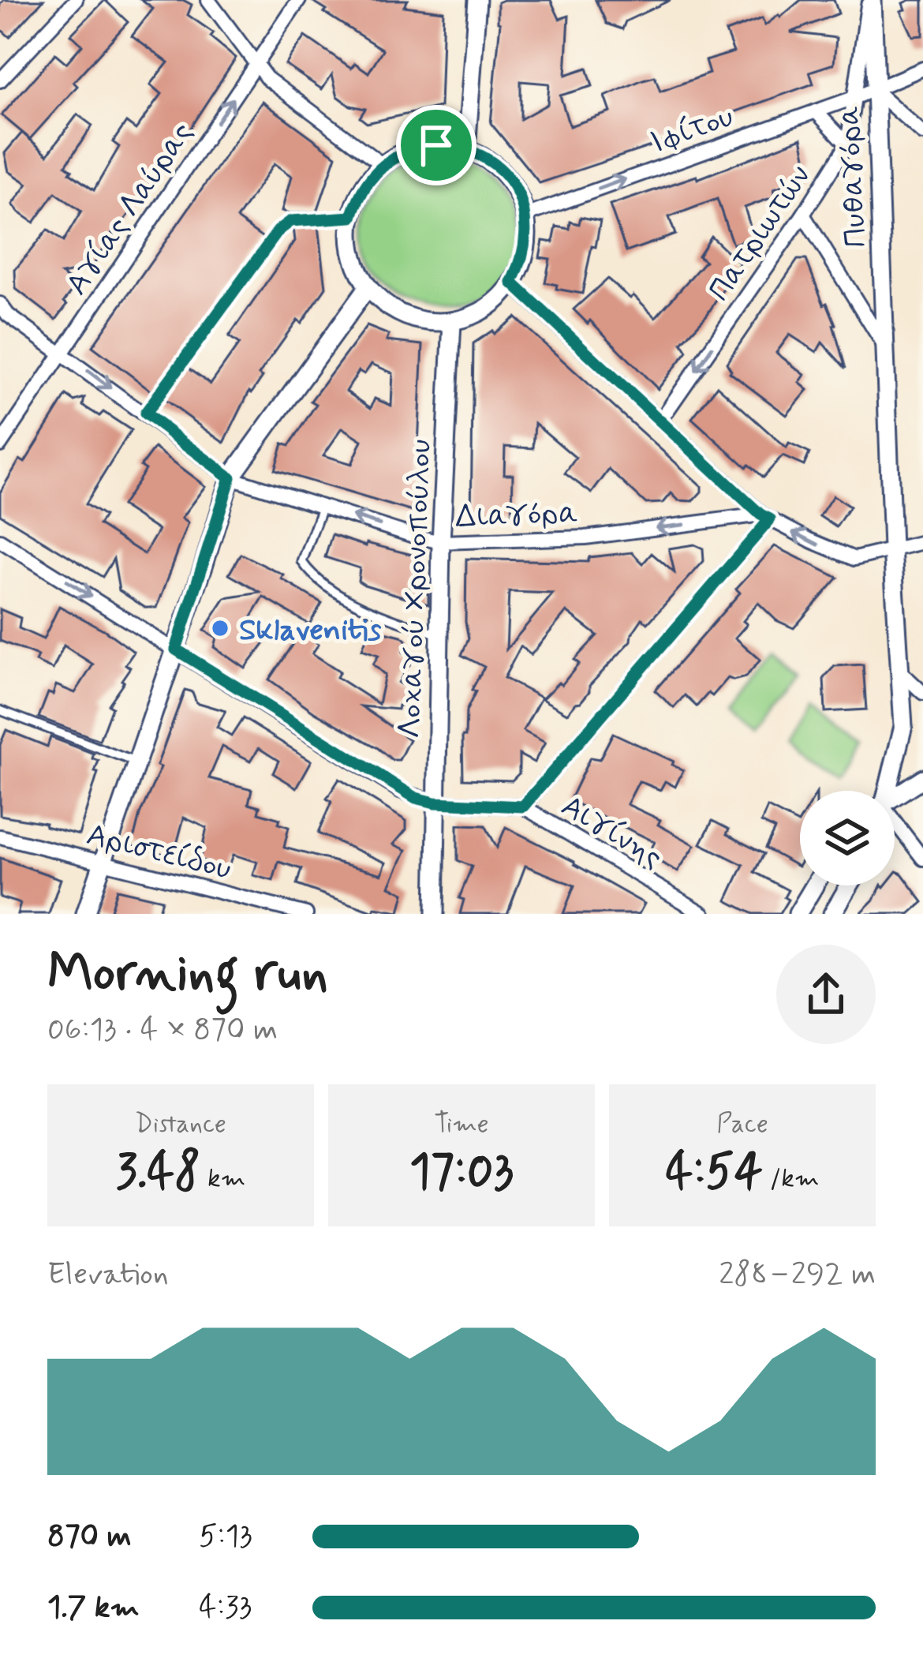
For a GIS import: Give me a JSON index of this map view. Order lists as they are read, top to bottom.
{
  "streets": {
    "street": [
      "Ιφίτου",
      "Πυθαγόρα",
      "Αγίας Λαύρας",
      "Πατριωτών",
      "Διαγόρα",
      "Λοχαγού Χρονοπούλου",
      "Αιγίνης",
      "Αριστείδου"
    ]
  },
  "crossings": [
    ["Ιφίτου", "Πυθαγόρα"],
    ["Ιφίτου", "Πατριωτών"],
    ["Ιφίτου", "Λοχαγού Χρονοπούλου"],
    ["Πυθαγόρα", "Πατριωτών"],
    ["Αγίας Λαύρας", "Διαγόρα"],
    ["Διαγόρα", "Λοχαγού Χρονοπούλου"],
    ["Λοχαγού Χρονοπούλου", "Αιγίνης"]
  ],
  "one_way": ["Ιφίτου", "Αγίας Λαύρας", "Πατριωτών"],
  "places": ["Sklavenitis"],
  "page": {
    "heading": ["Morning run", "06:13 · 4 × 870 m"],
    "stats": [
      ["Distance", "3.48 km"],
      ["Time", "17:03"],
      ["Pace", "4:54 /km"]
    ],
    "chart": ["Elevation", "288–292 m"],
    "list": [
      {
        "name": "870 m",
        "note": "5:13"
      },
      {
        "name": "1.7 km",
        "note": "4:33"
      }
    ]
  }
}
